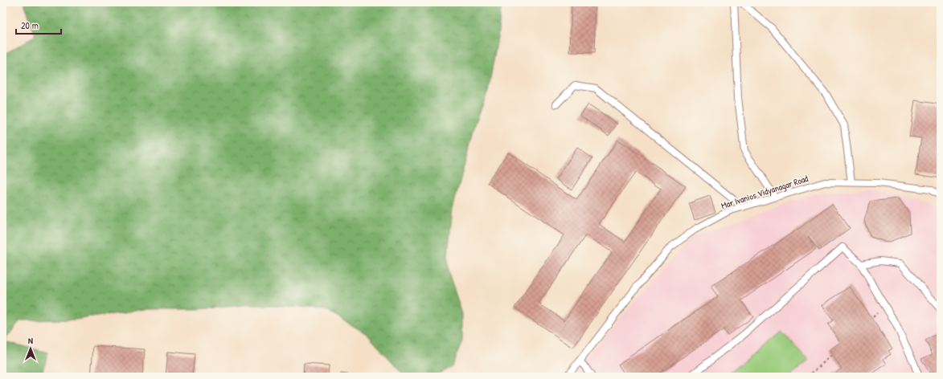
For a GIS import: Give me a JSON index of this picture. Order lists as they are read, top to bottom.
{
  "streets": {
    "lane": ["Mar Ivanios Vidyanagar Road"]
  },
  "scale_bar": "20 m",
  "north": "top"
}
